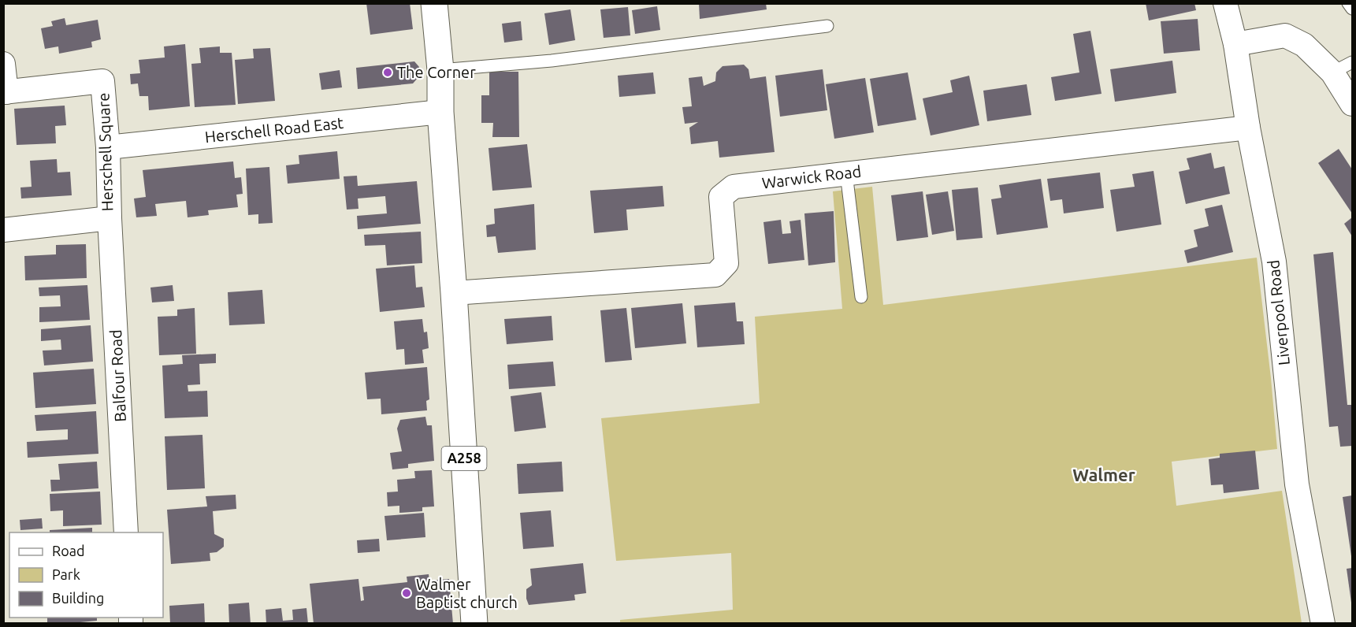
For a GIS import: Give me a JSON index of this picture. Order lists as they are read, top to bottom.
{
  "streets": {
    "main road": ["A258"],
    "street": [
      "Herschell Road East",
      "Herschell Square",
      "Warwick Road",
      "Liverpool Road",
      "Balfour Road"
    ]
  },
  "crossings": [
    ["Herschell Road East", "Herschell Square"],
    ["Herschell Road East", "A258"],
    ["Herschell Square", "Balfour Road"],
    ["Warwick Road", "Liverpool Road"],
    ["Warwick Road", "A258"]
  ],
  "districts": ["Walmer"],
  "places": ["The Corner", "Walmer Baptist church"],
  "legend": ["Road", "Park", "Building"]
}
